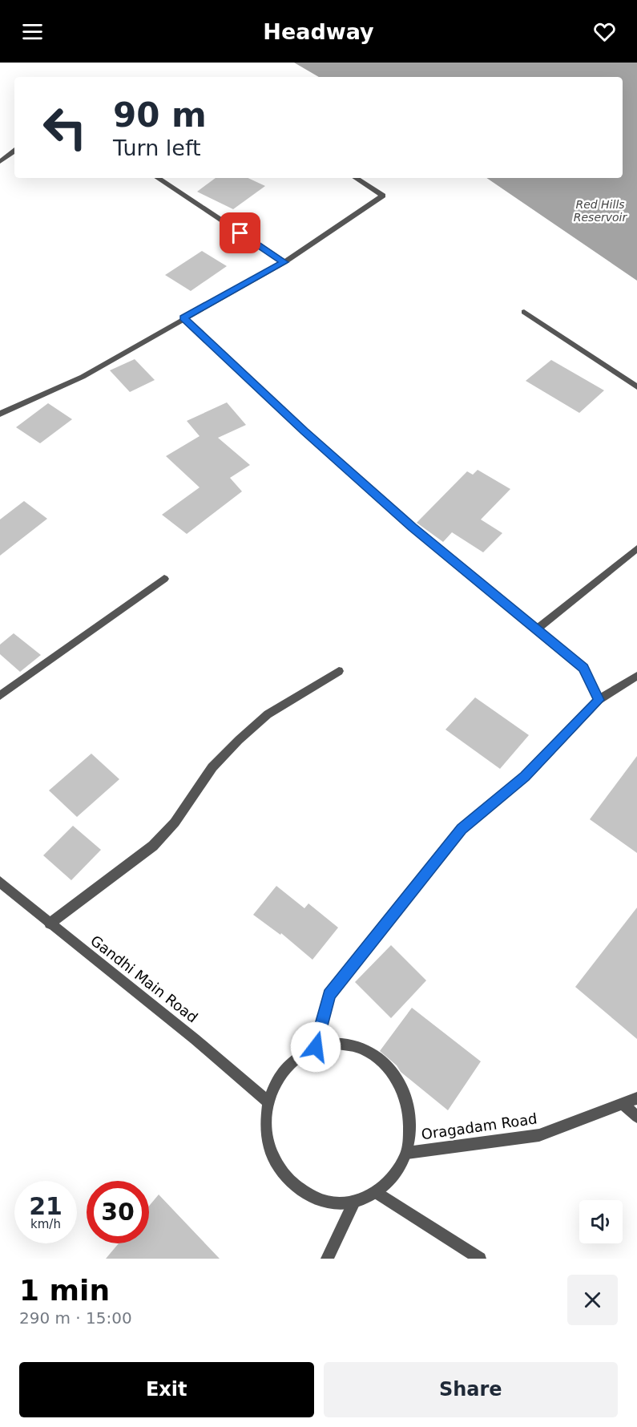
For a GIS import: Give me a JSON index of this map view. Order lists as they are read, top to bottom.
{
  "streets": {
    "street": ["Gandhi Main Road", "Oragadam Road"]
  },
  "crossings": [
    ["Gandhi Main Road", "Oragadam Road"]
  ],
  "water": ["Red Hills Reservoir"],
  "page": {
    "header": "Headway",
    "turn": ["90 m", "Turn left"],
    "speed": "21 km/h",
    "limit": "30",
    "heading": ["1 min", "290 m · 15:00"],
    "buttons": ["Exit", "Share"]
  }
}
